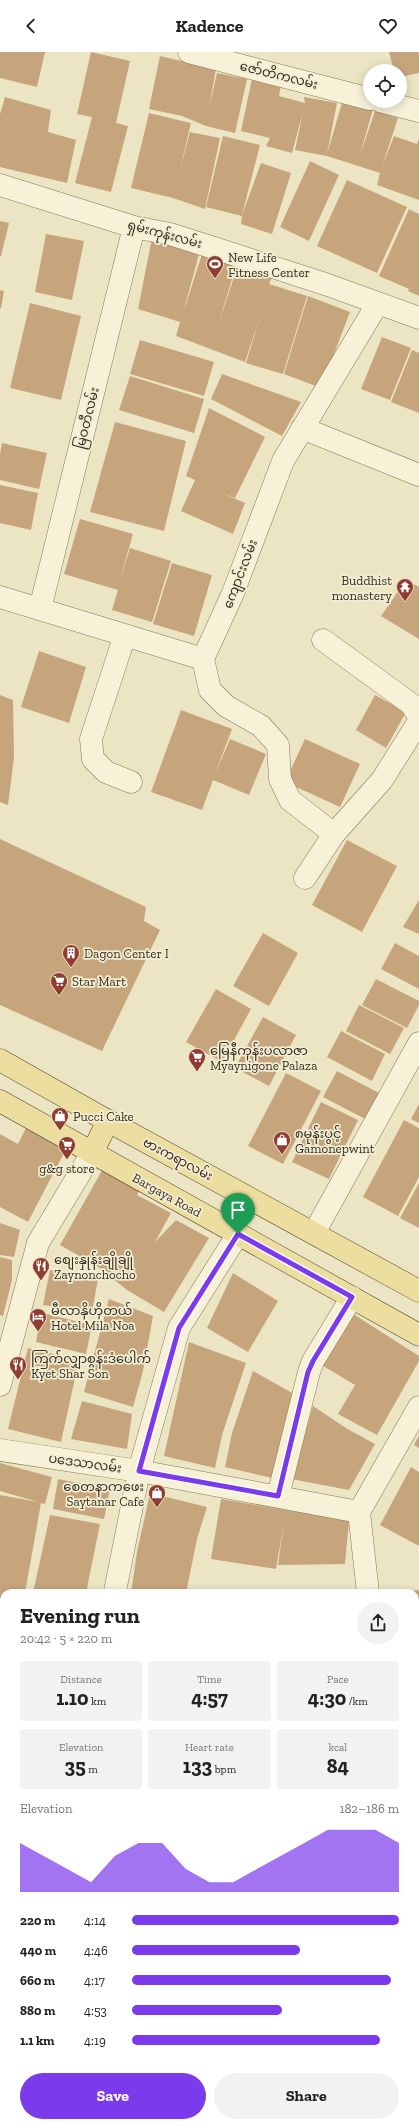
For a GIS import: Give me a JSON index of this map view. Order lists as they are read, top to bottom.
{
  "streets": {
    "main road": ["ဗားကရာလမ်း", "Bargaya Road"],
    "street": [
      "ဇော်တိကလမ်း",
      "ရှမ်းကုန်းလမ်း",
      "မြဝတီလမ်း",
      "ကျောင်းလမ်း",
      "ပဒေသာလမ်း"
    ]
  },
  "crossings": [
    ["ရှမ်းကုန်းလမ်း", "မြဝတီလမ်း"],
    ["ရှမ်းကုန်းလမ်း", "ကျောင်းလမ်း"]
  ],
  "places": {
    "sports": ["New Life Fitness Center"],
    "temple": ["Buddhist monastery"],
    "building": ["Dagon Center I"],
    "supermarket": ["Star Mart", "မြေနီကုန်းပလာဇာ Myaynigone Palaza", "g&g store"],
    "shop": ["Pucci Cake", "၈မုန်းပွင့် Gamonepwint", "စေတနာကဖေး Saytanar Cafe"],
    "restaurant": ["စျေးနှုန်းချိုချို Zaynonchocho", "ကြက်လျှာစွန်းဒံပေါက် Kyet Shar Son"],
    "hotel": ["မီလာနိုဟိုတယ် Hotel Mila Noa"]
  },
  "page": {
    "header": "Kadence",
    "heading": ["Evening run", "20:42 · 5 × 220 m"],
    "stats": [
      ["Distance", "1.10 km"],
      ["Time", "4:57"],
      ["Pace", "4:30 /km"],
      ["Elevation", "35 m"],
      ["Heart rate", "133 bpm"],
      ["kcal", "84"]
    ],
    "chart": ["Elevation", "182–186 m"],
    "list": [
      {
        "name": "220 m",
        "note": "4:14"
      },
      {
        "name": "440 m",
        "note": "4:46"
      },
      {
        "name": "660 m",
        "note": "4:17"
      },
      {
        "name": "880 m",
        "note": "4:53"
      },
      {
        "name": "1.1 km",
        "note": "4:19"
      }
    ],
    "buttons": ["Save", "Share"]
  }
}
